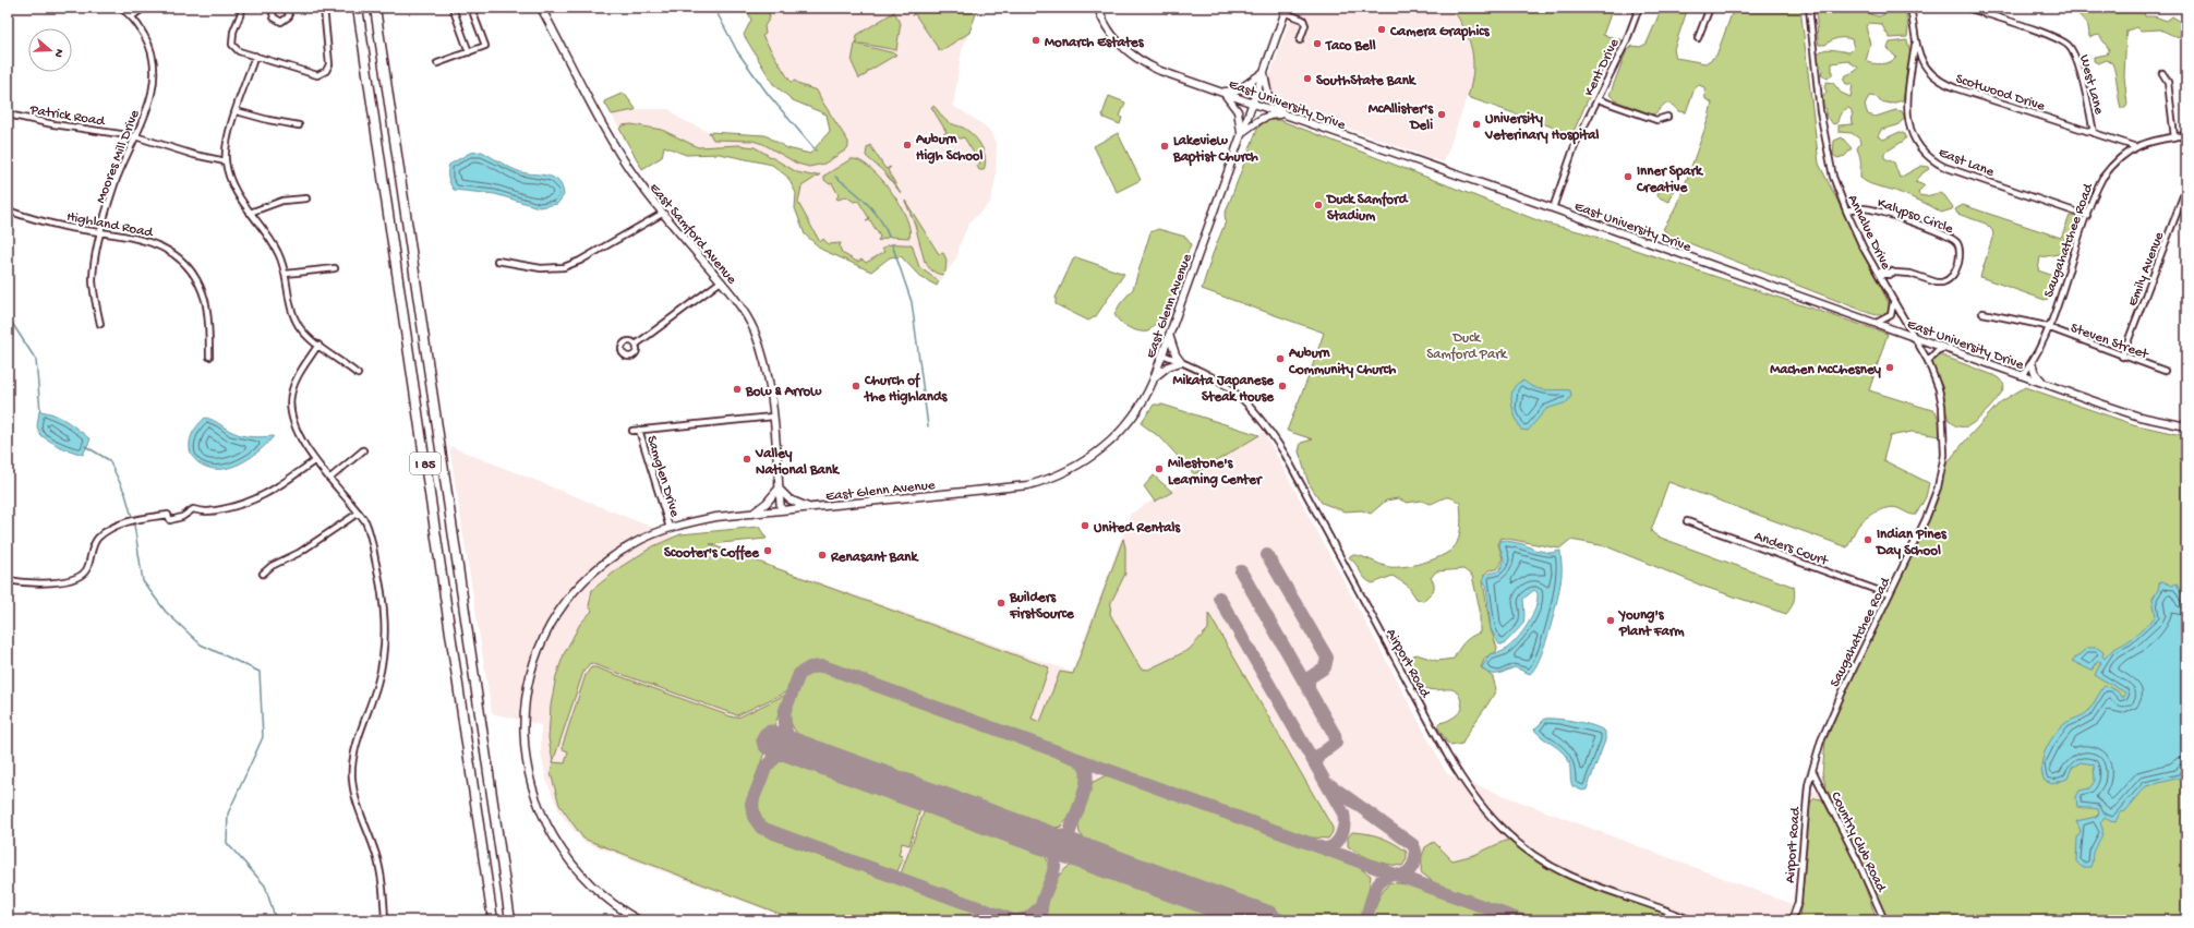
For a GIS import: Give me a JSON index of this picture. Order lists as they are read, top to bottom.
{
  "streets": {
    "highway": ["I 85"],
    "main road": ["East University Drive", "East Samford Avenue", "East Glenn Avenue"],
    "street": [
      "Kent Drive",
      "West Lane",
      "Scotwood Drive",
      "Patrick Road",
      "Moores Mill Drive",
      "East Lane",
      "Kalypso Circle",
      "Highland Road",
      "Annalue Drive",
      "Saugahatchee Road",
      "Emily Avenue",
      "Steven Street",
      "Samglen Drive",
      "Anders Court",
      "Airport Road",
      "Country Club Road"
    ]
  },
  "crossings": [
    ["Kent Drive", "East University Drive"],
    ["West Lane", "Scotwood Drive"],
    ["Scotwood Drive", "East Lane"],
    ["Scotwood Drive", "Saugahatchee Road"],
    ["East University Drive", "Annalue Drive"],
    ["East University Drive", "Saugahatchee Road"],
    ["East University Drive", "East Glenn Avenue"],
    ["Patrick Road", "Moores Mill Drive"],
    ["Moores Mill Drive", "Highland Road"],
    ["East Lane", "Saugahatchee Road"],
    ["Kalypso Circle", "Annalue Drive"],
    ["Annalue Drive", "Saugahatchee Road"],
    ["East Samford Avenue", "East Glenn Avenue"],
    ["Saugahatchee Road", "Steven Street"],
    ["Saugahatchee Road", "Anders Court"],
    ["Saugahatchee Road", "Airport Road"],
    ["Saugahatchee Road", "Country Club Road"],
    ["Emily Avenue", "Steven Street"],
    ["East Glenn Avenue", "Samglen Drive"],
    ["East Glenn Avenue", "Airport Road"],
    ["Airport Road", "Country Club Road"]
  ],
  "parks": ["Duck Samford Park"],
  "places": [
    "Camera Graphics",
    "Monarch Estates",
    "Taco Bell",
    "SouthState Bank",
    "McAllister's Deli",
    "University Veterinary Hospital",
    "Auburn High School",
    "Lakeview Baptist Church",
    "Inner Spark Creative",
    "Duck Samford Stadium",
    "Auburn Community Church",
    "Machen McChesney",
    "Church of the Highlands",
    "Mikata Japanese Steak House",
    "Bow & Arrow",
    "Valley National Bank",
    "Milestone's Learning Center",
    "United Rentals",
    "Indian Pines Day School",
    "Scooter's Coffee",
    "Renasant Bank",
    "Builders FirstSource",
    "Young's Plant Farm"
  ],
  "north": "right"
}
